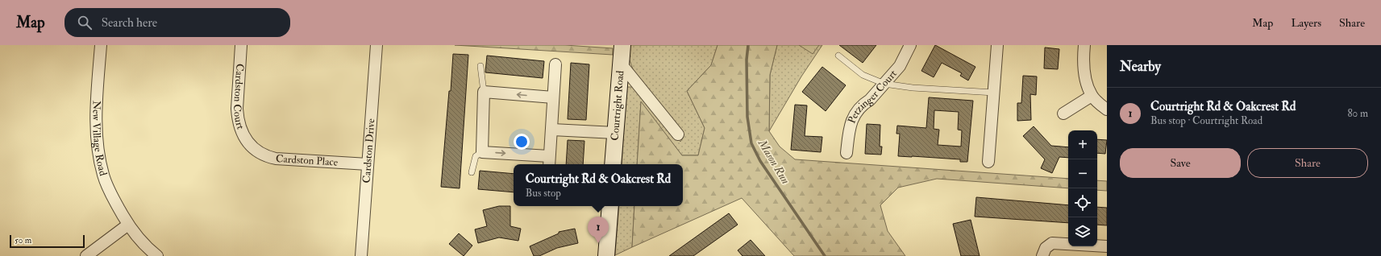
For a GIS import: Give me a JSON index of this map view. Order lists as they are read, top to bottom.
{
  "streets": {
    "street": [
      "Cardston Court",
      "Petzinger Court",
      "Courtright Road",
      "New Village Road",
      "Cardston Drive",
      "Cardston Place"
    ]
  },
  "crossings": [
    ["Cardston Court", "Cardston Place"],
    ["Cardston Drive", "Cardston Place"]
  ],
  "water": ["Mason Run"],
  "scale_bar": "50 m",
  "page": {
    "header": "Map",
    "search": "Search here",
    "nav": ["Map", "Layers", "Share"],
    "heading": "Nearby",
    "list": [
      {
        "mark": "1",
        "name": "Courtright Rd & Oakcrest Rd",
        "note": "Bus stop · Courtright Road",
        "value": "80 m"
      }
    ],
    "map_buttons": ["+", "−"],
    "buttons": ["Save", "Share"],
    "popup": ["Courtright Rd & Oakcrest Rd", "Bus stop"],
    "pins": "1",
    "scale": "50 m"
  }
}
